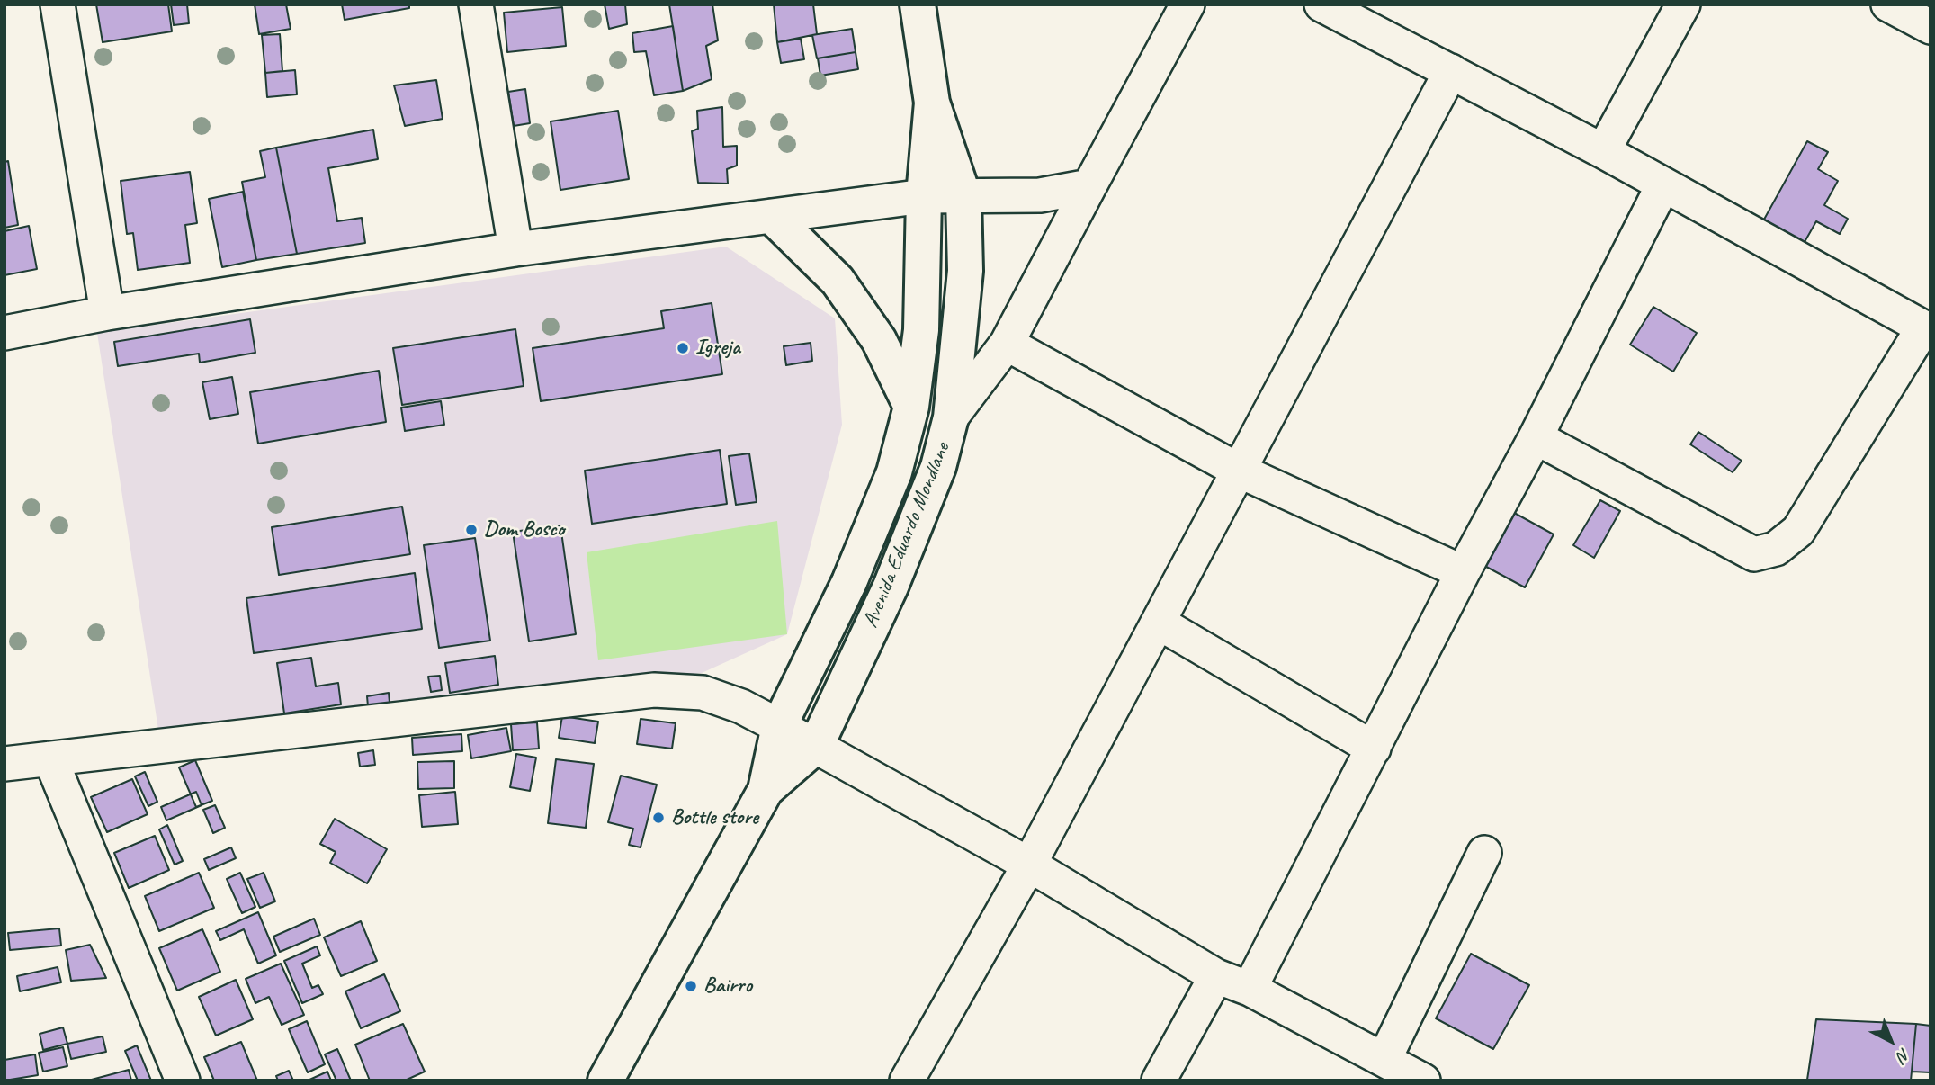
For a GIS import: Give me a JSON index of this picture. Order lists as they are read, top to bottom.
{
  "streets": {
    "main road": ["Avenida Eduardo Mondlane"]
  },
  "places": [
    "Igreja",
    "Dom Bosco",
    "Bottle store",
    "Bairro"
  ],
  "north": "bottom right"
}
